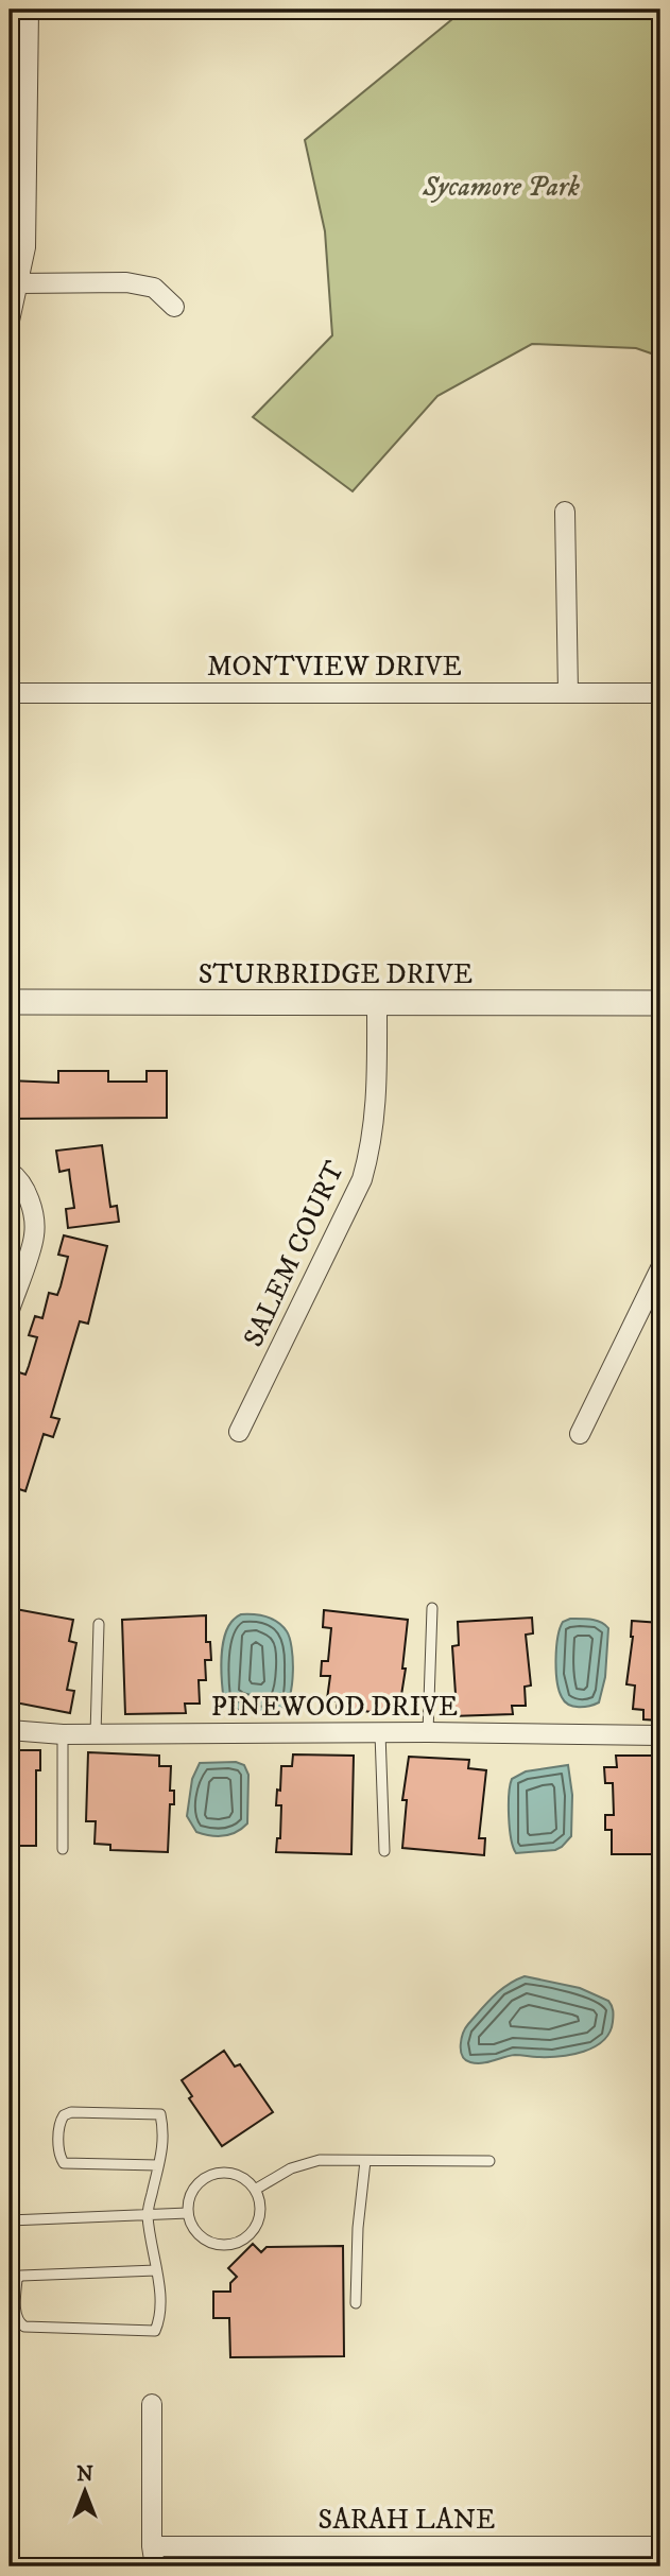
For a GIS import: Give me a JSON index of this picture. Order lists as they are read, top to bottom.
{
  "streets": {
    "street": [
      "MONTVIEW DRIVE",
      "STURBRIDGE DRIVE",
      "SALEM COURT",
      "PINEWOOD DRIVE",
      "SARAH LANE"
    ]
  },
  "crossings": [
    ["STURBRIDGE DRIVE", "SALEM COURT"]
  ],
  "parks": ["Sycamore Park"],
  "north": "top"
}
